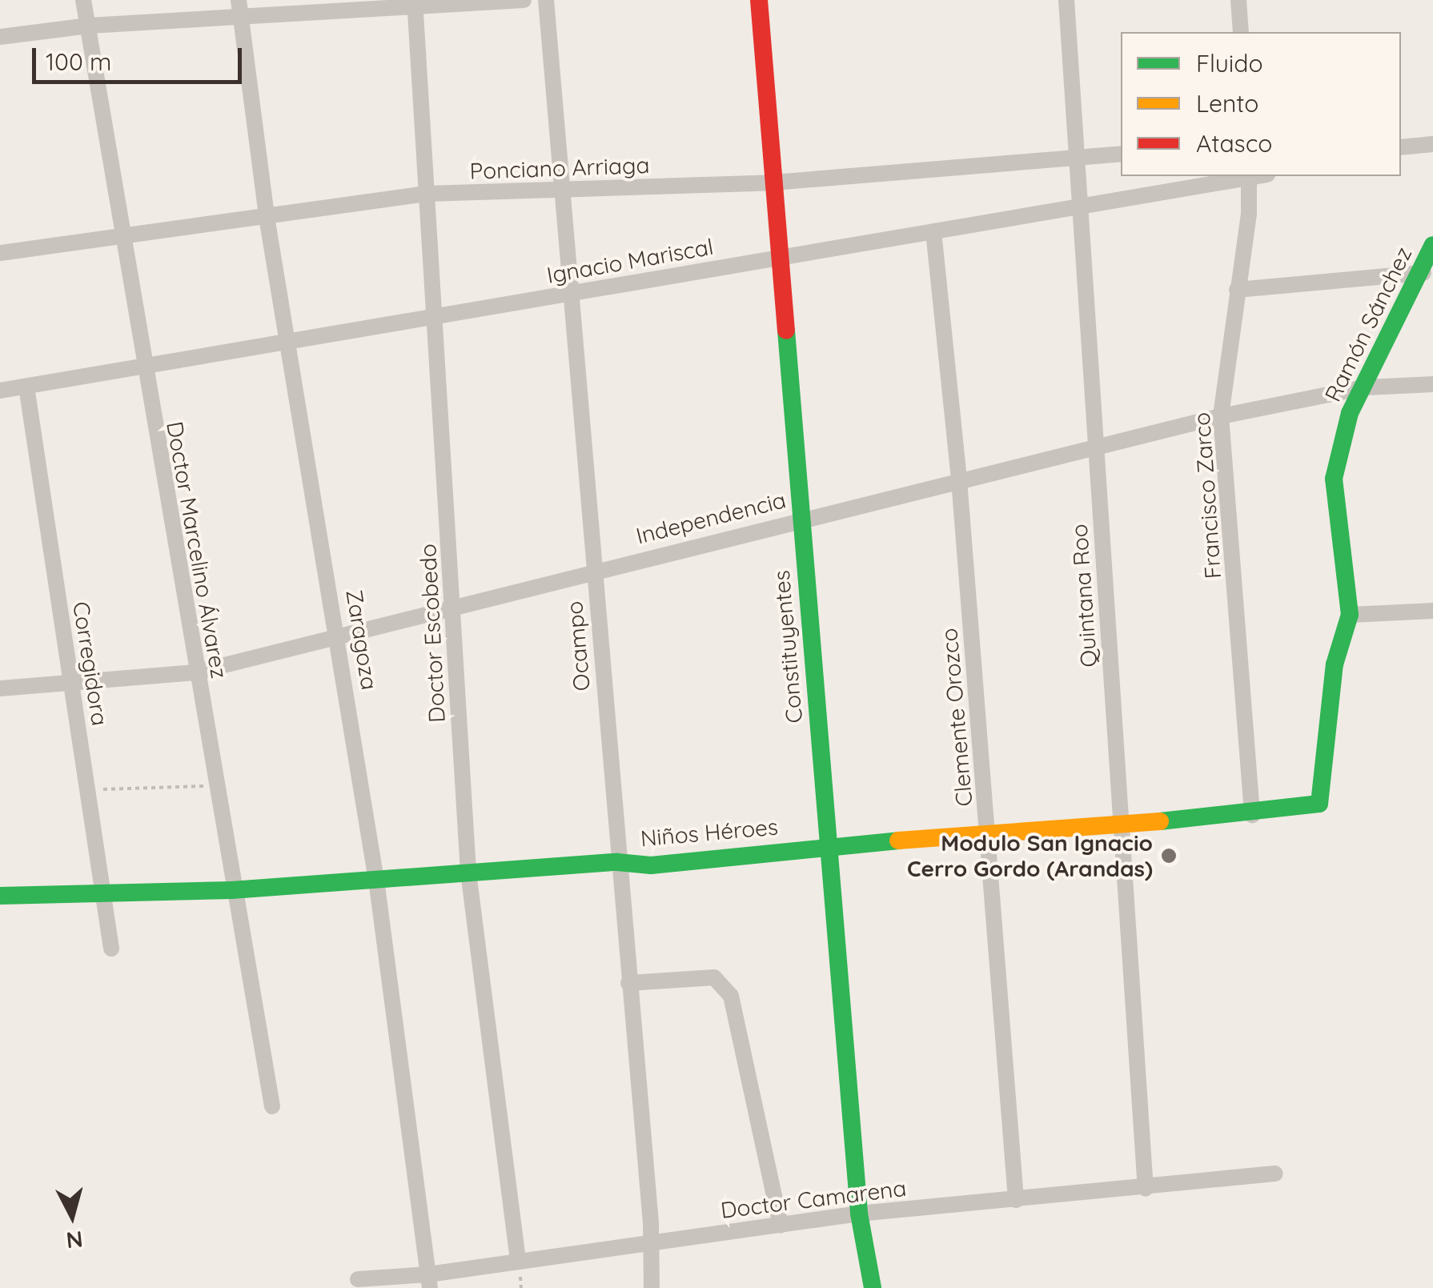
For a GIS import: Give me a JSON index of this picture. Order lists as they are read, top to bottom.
{
  "streets": {
    "street": [
      "Ponciano Arriaga",
      "Ignacio Mariscal",
      "Ramón Sánchez",
      "Francisco Zarco",
      "Independencia",
      "Doctor Marcelino Álvarez",
      "Quintana Roo",
      "Doctor Escobedo",
      "Zaragoza",
      "Ocampo",
      "Constituyentes",
      "Corregidora",
      "Clemente Orozco",
      "Niños Héroes",
      "Doctor Camarena"
    ]
  },
  "crossings": [
    ["Ponciano Arriaga", "Doctor Marcelino Álvarez"],
    ["Ponciano Arriaga", "Quintana Roo"],
    ["Ponciano Arriaga", "Doctor Escobedo"],
    ["Ponciano Arriaga", "Zaragoza"],
    ["Ponciano Arriaga", "Ocampo"],
    ["Ponciano Arriaga", "Constituyentes"],
    ["Ignacio Mariscal", "Francisco Zarco"],
    ["Ignacio Mariscal", "Doctor Marcelino Álvarez"],
    ["Ignacio Mariscal", "Quintana Roo"],
    ["Ignacio Mariscal", "Doctor Escobedo"],
    ["Ignacio Mariscal", "Zaragoza"],
    ["Ignacio Mariscal", "Ocampo"],
    ["Ignacio Mariscal", "Constituyentes"],
    ["Ignacio Mariscal", "Corregidora"],
    ["Ignacio Mariscal", "Clemente Orozco"],
    ["Ramón Sánchez", "Independencia"],
    ["Ramón Sánchez", "Niños Héroes"],
    ["Francisco Zarco", "Independencia"],
    ["Francisco Zarco", "Niños Héroes"],
    ["Independencia", "Doctor Marcelino Álvarez"],
    ["Independencia", "Quintana Roo"],
    ["Independencia", "Doctor Escobedo"],
    ["Independencia", "Zaragoza"],
    ["Independencia", "Ocampo"],
    ["Independencia", "Constituyentes"],
    ["Independencia", "Corregidora"],
    ["Independencia", "Clemente Orozco"],
    ["Doctor Marcelino Álvarez", "Niños Héroes"],
    ["Quintana Roo", "Niños Héroes"],
    ["Quintana Roo", "Doctor Camarena"],
    ["Doctor Escobedo", "Niños Héroes"],
    ["Doctor Escobedo", "Doctor Camarena"],
    ["Zaragoza", "Niños Héroes"],
    ["Zaragoza", "Doctor Camarena"],
    ["Ocampo", "Niños Héroes"],
    ["Ocampo", "Doctor Camarena"],
    ["Constituyentes", "Niños Héroes"],
    ["Constituyentes", "Doctor Camarena"],
    ["Corregidora", "Niños Héroes"],
    ["Clemente Orozco", "Niños Héroes"],
    ["Clemente Orozco", "Doctor Camarena"]
  ],
  "places": ["Modulo San Ignacio Cerro Gordo (Arandas)"],
  "legend": ["Fluido", "Lento", "Atasco"],
  "scale_bar": "100 m",
  "north": "bottom"
}
